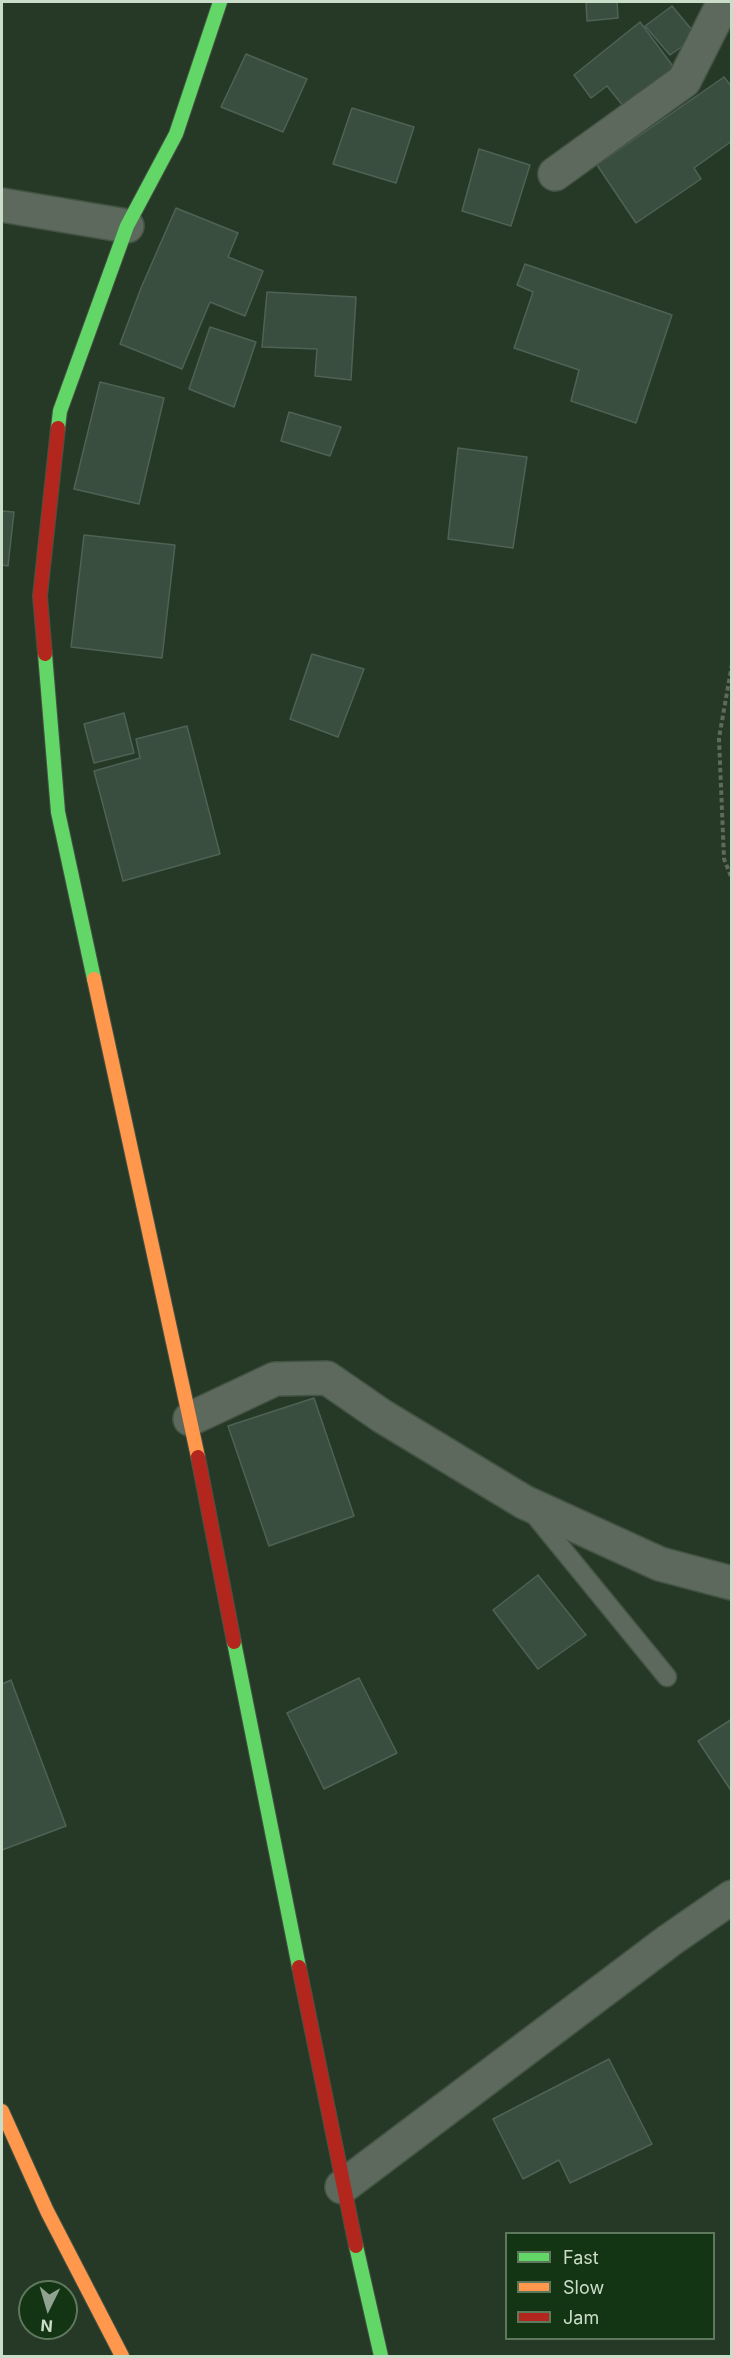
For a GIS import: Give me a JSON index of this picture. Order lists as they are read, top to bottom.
{
  "legend": ["Fast", "Slow", "Jam"],
  "north": "bottom"
}
